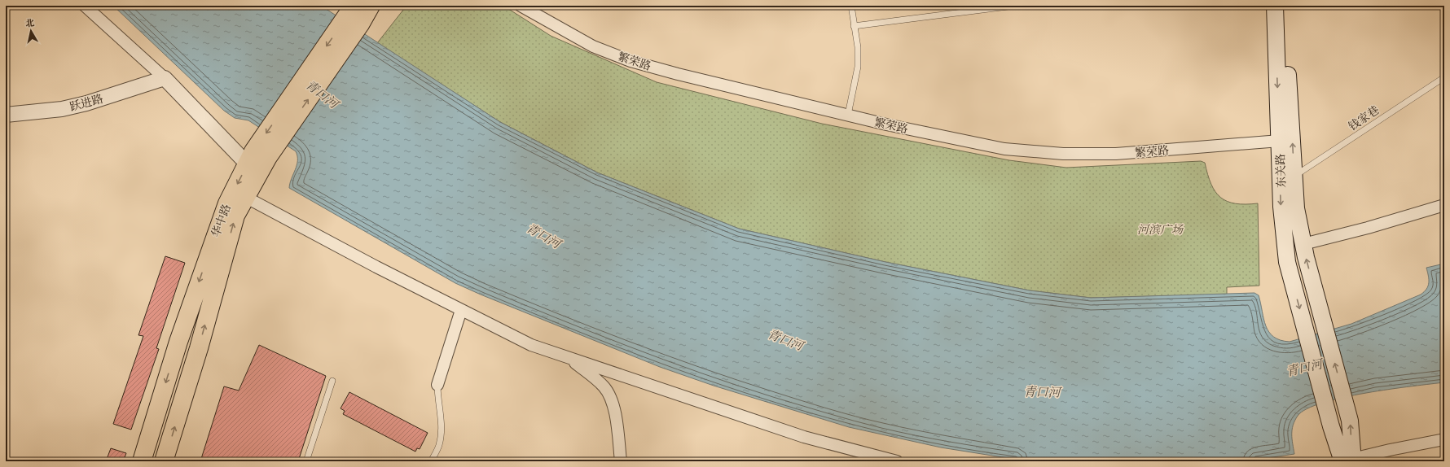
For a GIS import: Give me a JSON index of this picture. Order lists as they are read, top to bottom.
{
  "streets": {
    "main road": ["东关路", "华中路"],
    "street": ["繁荣路", "跃进路"],
    "lane": ["钱家巷"]
  },
  "crossings": [
    ["繁荣路", "东关路"],
    ["钱家巷", "东关路"]
  ],
  "water": ["青口河"],
  "parks": ["河滨广场"],
  "north": "top"
}
